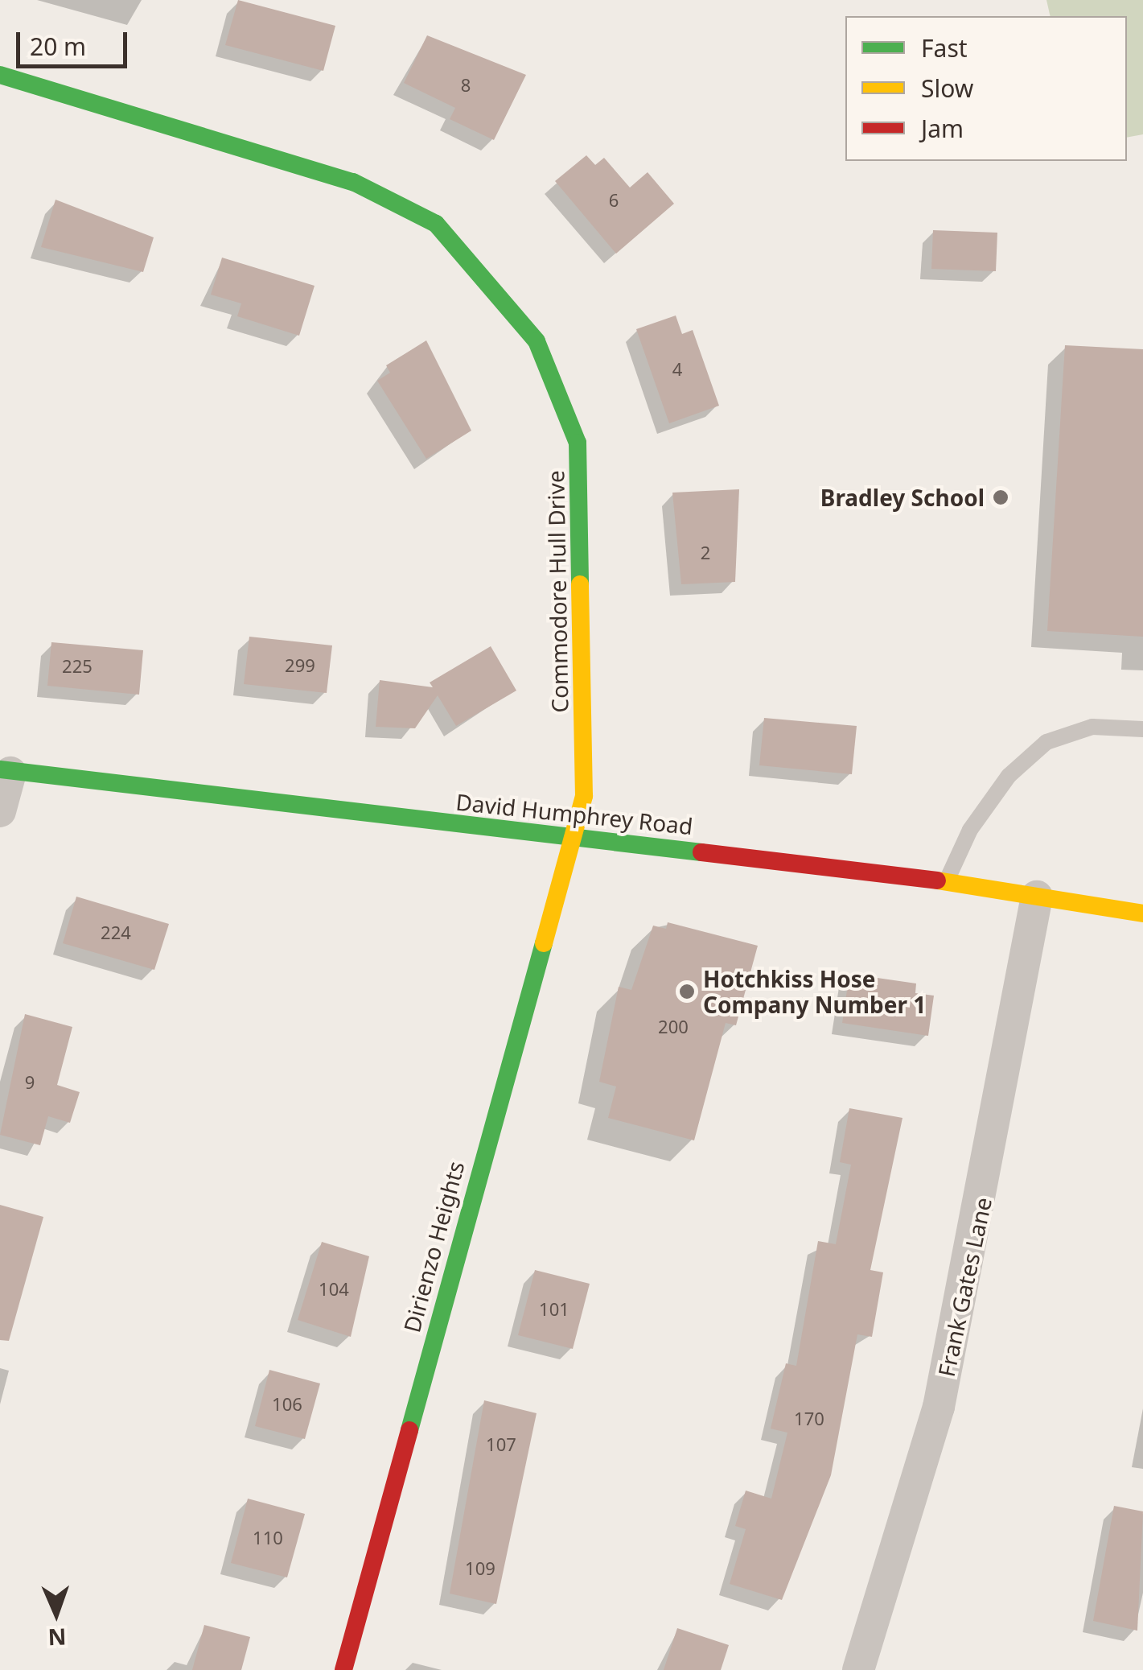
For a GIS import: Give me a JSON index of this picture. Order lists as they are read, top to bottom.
{
  "streets": {
    "street": [
      "Commodore Hull Drive",
      "David Humphrey Road",
      "Dirienzo Heights",
      "Frank Gates Lane"
    ]
  },
  "crossings": [
    ["Commodore Hull Drive", "David Humphrey Road"],
    ["Commodore Hull Drive", "Dirienzo Heights"],
    ["David Humphrey Road", "Dirienzo Heights"],
    ["David Humphrey Road", "Frank Gates Lane"]
  ],
  "places": ["Bradley School", "Hotchkiss Hose Company Number 1"],
  "house_numbers": [
    "8",
    "6",
    "4",
    "2",
    "299",
    "225",
    "224",
    "200",
    "9",
    "104",
    "101",
    "106",
    "170",
    "107",
    "110",
    "109"
  ],
  "legend": ["Fast", "Slow", "Jam"],
  "scale_bar": "20 m",
  "north": "bottom"
}
